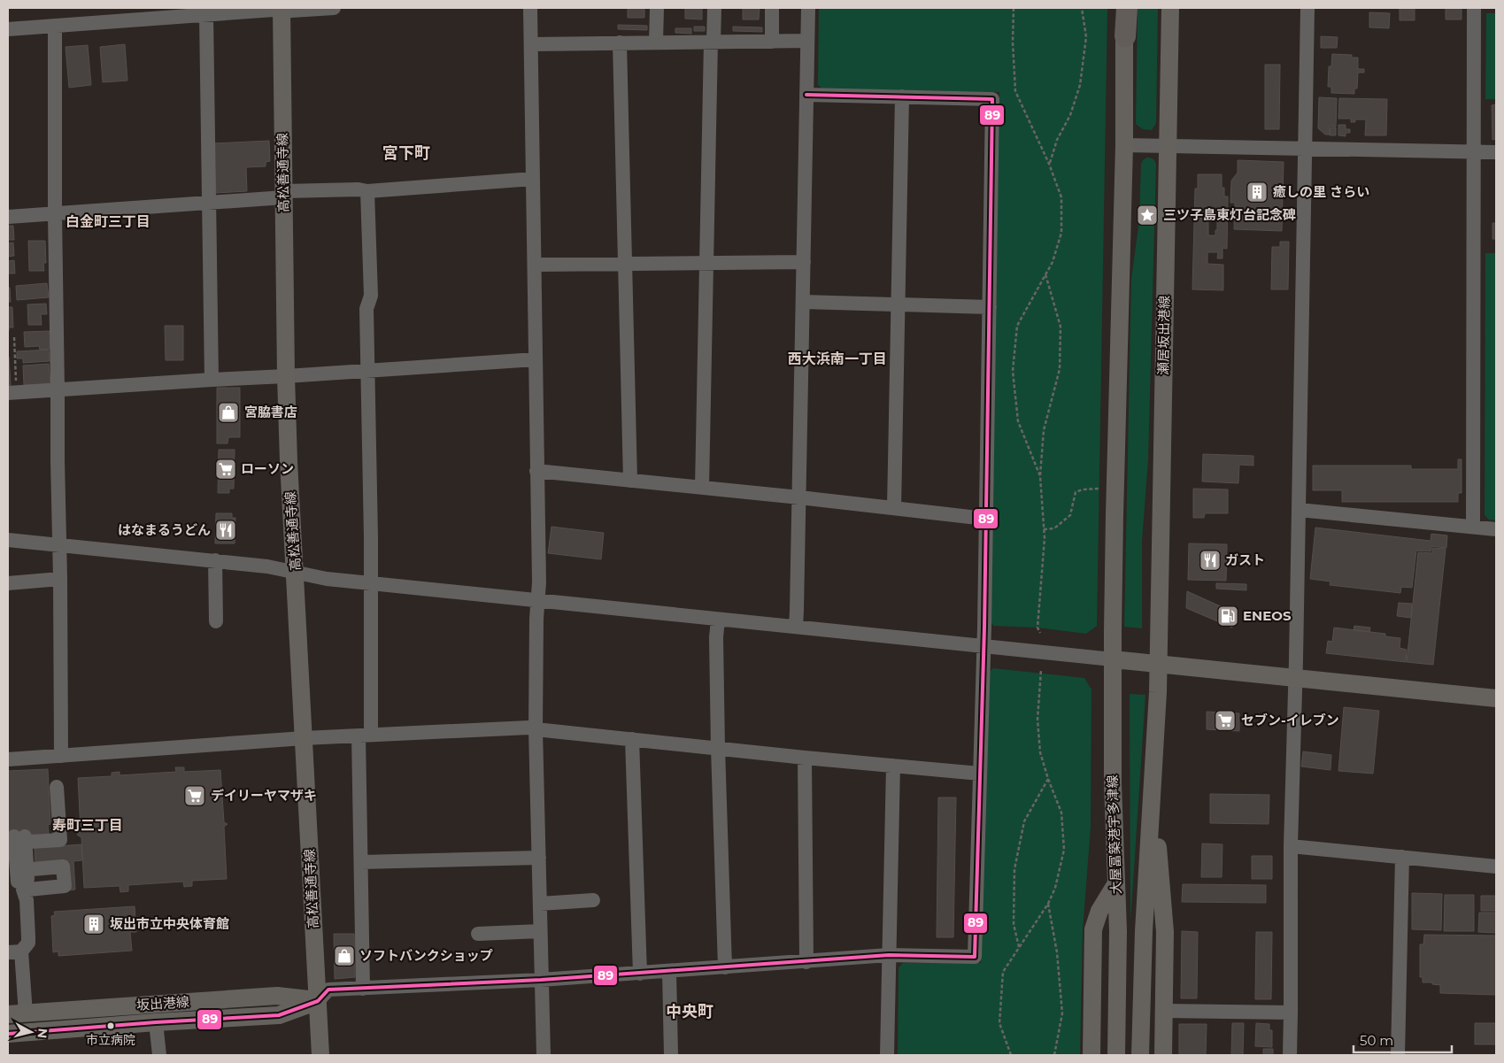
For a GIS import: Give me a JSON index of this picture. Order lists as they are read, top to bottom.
{
  "streets": {
    "main road": [
      "高松善通寺線",
      "瀬居坂出港線",
      "大屋冨築港宇多津線",
      "坂出港線"
    ]
  },
  "crossings": [
    ["高松善通寺線", "坂出港線"]
  ],
  "districts": [
    "宮下町",
    "白金町三丁目",
    "西大浜南一丁目",
    "寿町三丁目",
    "中央町"
  ],
  "places": {
    "building": ["癒しの里 さらい", "坂出市立中央体育館"],
    "place": ["三ツ子島東灯台記念碑"],
    "shop": ["宮脇書店", "ソフトバンクショップ"],
    "supermarket": ["ローソン", "セブン-イレブン", "デイリーヤマザキ"],
    "restaurant": ["はなまるうどん", "ガスト"],
    "fuel station": ["ENEOS"],
    "other": ["市立病院"]
  },
  "lines": ["transit line 89"],
  "scale_bar": "50 m",
  "north": "right"
}
